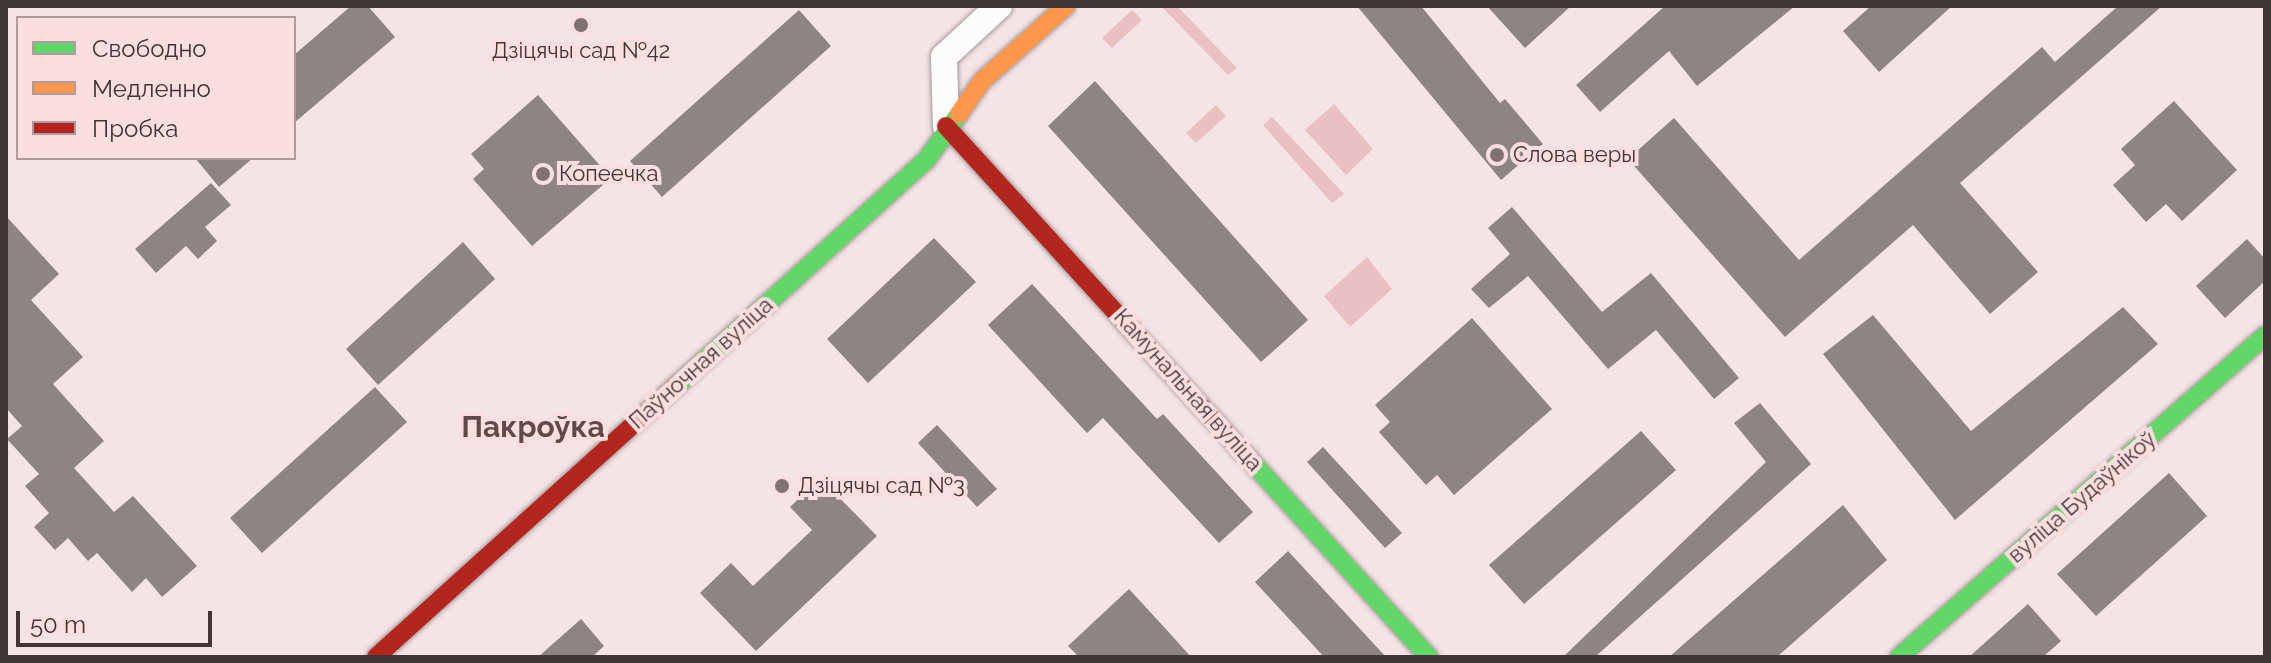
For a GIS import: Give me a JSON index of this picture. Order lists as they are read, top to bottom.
{
  "streets": {
    "street": ["Паўночная вуліца", "Камунальная вуліца", "вуліца Будаўнікоў"]
  },
  "crossings": [
    ["Паўночная вуліца", "Камунальная вуліца"]
  ],
  "districts": ["Пакроўка"],
  "places": [
    "Дзіцячы сад №42",
    "Слова веры",
    "Копеечка",
    "Дзіцячы сад №3"
  ],
  "legend": ["Свободно", "Медленно", "Пробка"],
  "scale_bar": "50 m"
}
